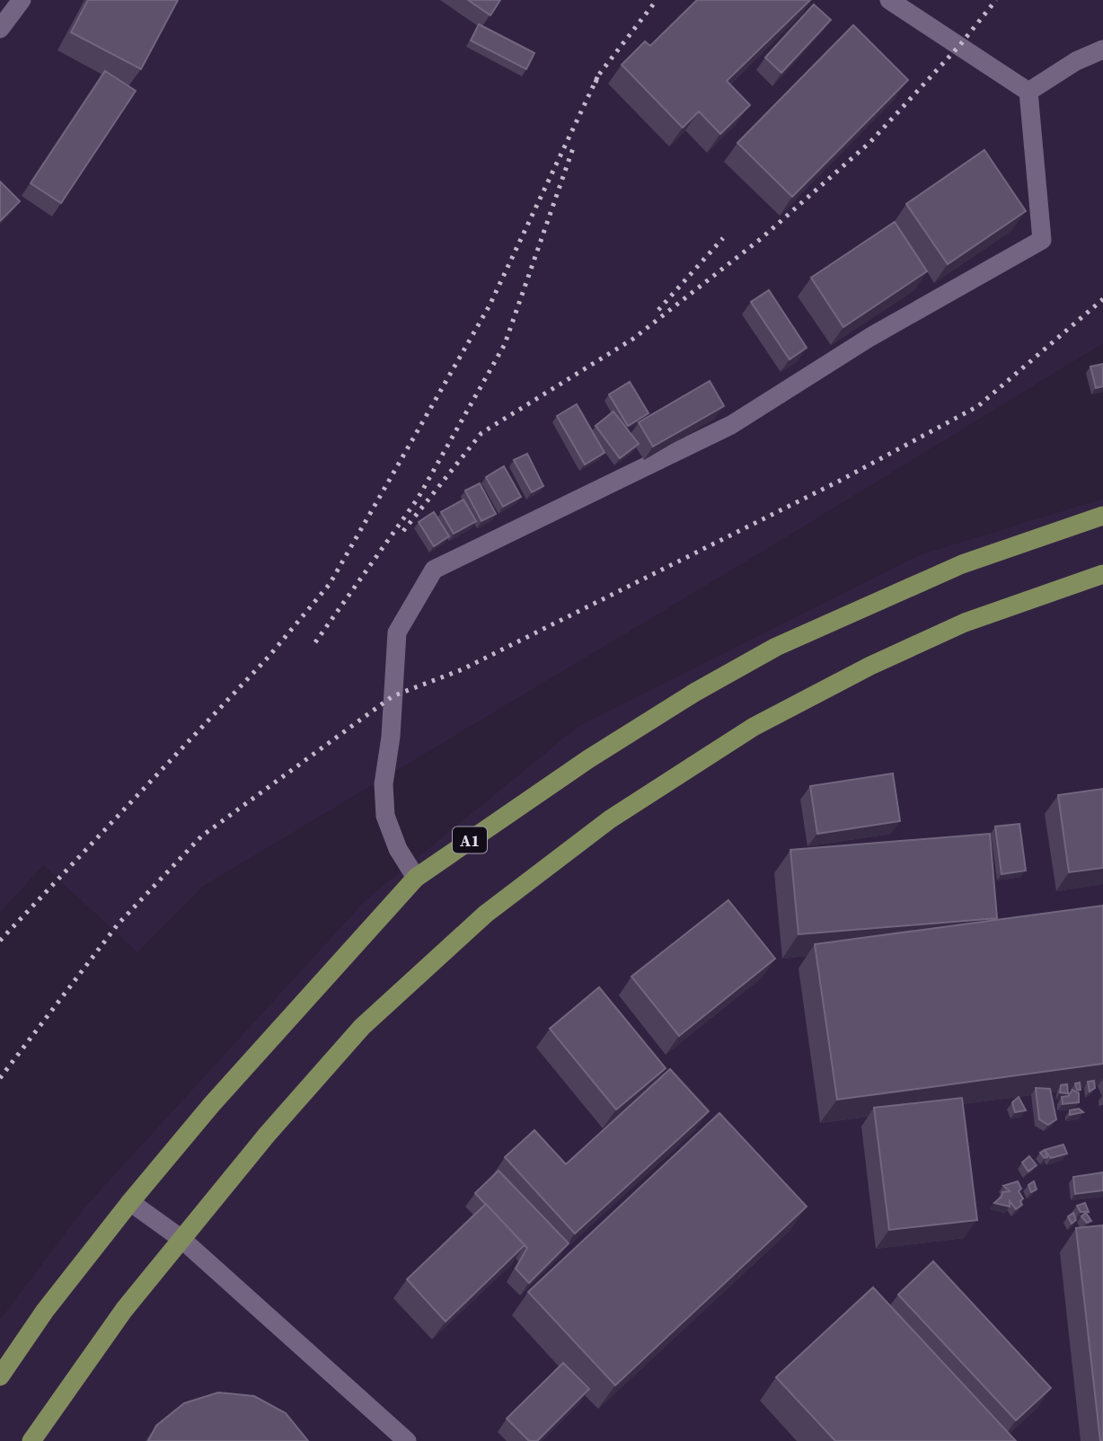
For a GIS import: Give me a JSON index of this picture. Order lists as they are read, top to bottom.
{
  "streets": {
    "highway": ["A1"]
  }
}
